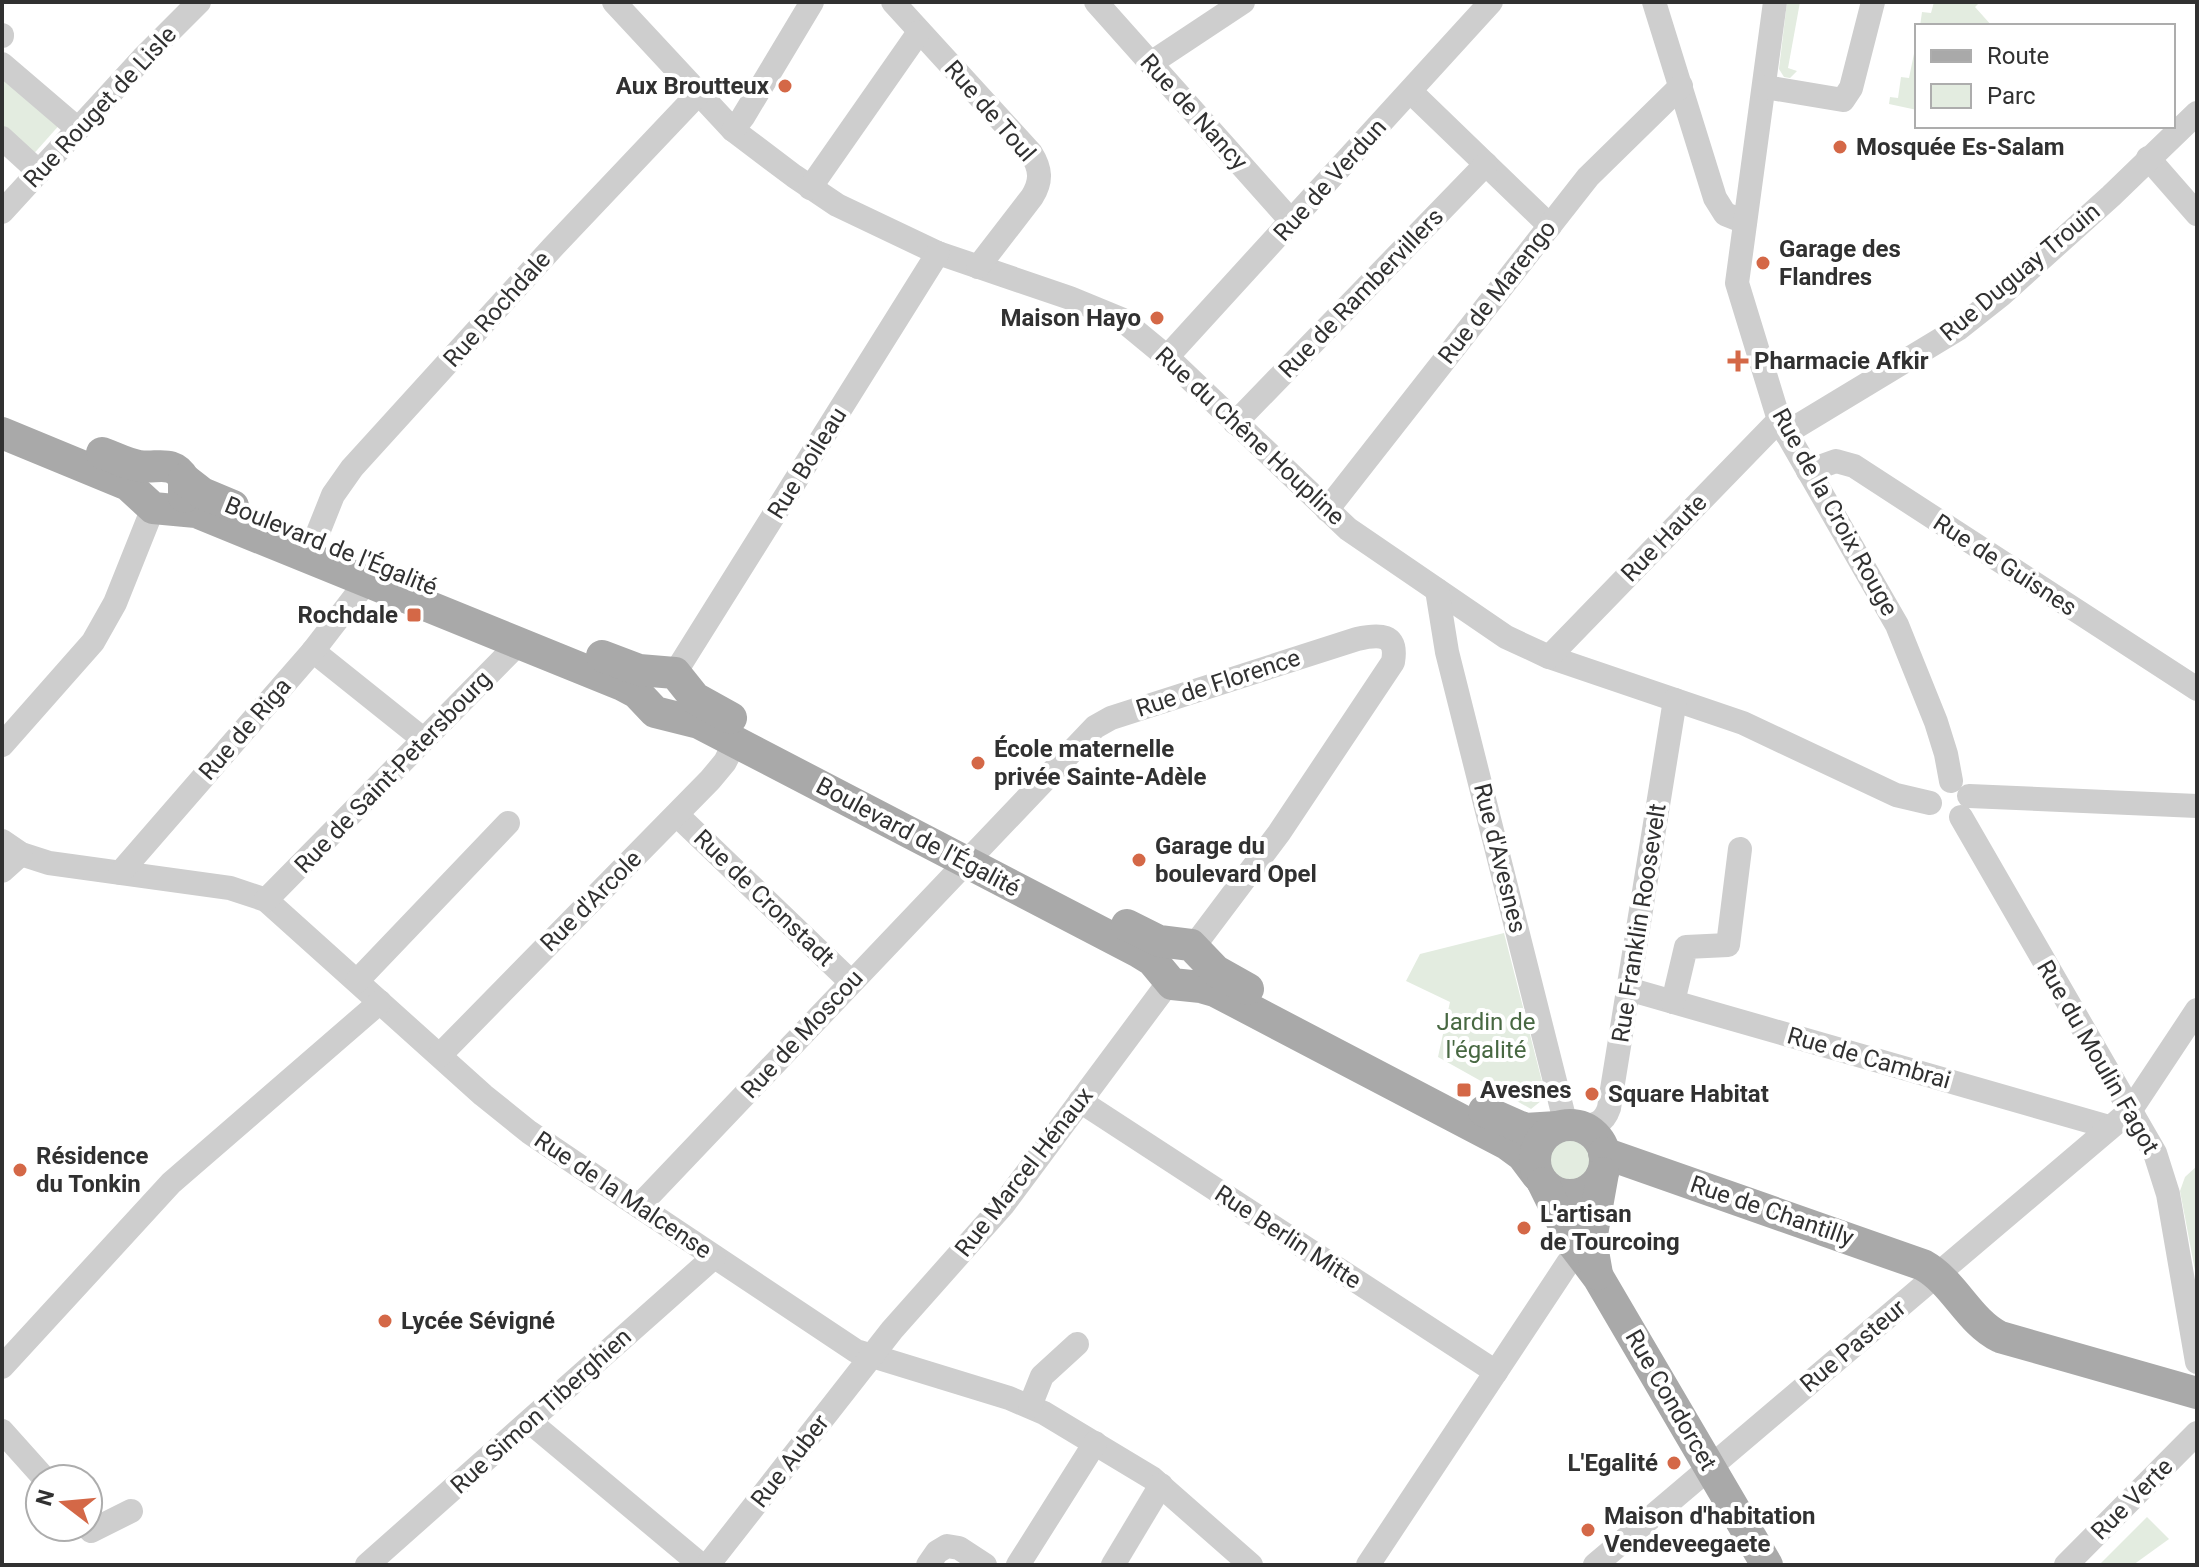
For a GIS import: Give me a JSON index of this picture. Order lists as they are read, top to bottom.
{
  "streets": {
    "main road": ["Boulevard de l'Égalité", "Rue de Chantilly", "Rue Condorcet"],
    "street": [
      "Rue Rouget de Lisle",
      "Rue de Toul",
      "Rue de Nancy",
      "Rue de Verdun",
      "Rue Duguay Trouin",
      "Rue de Marengo",
      "Rue de Rambervillers",
      "Rue Rochdale",
      "Rue du Chêne Houpline",
      "Rue Boileau",
      "Rue de la Croix Rouge",
      "Rue Haute",
      "Rue de Guisnes",
      "Rue de Florence",
      "Rue de Riga",
      "Rue de Saint-Petersbourg",
      "Rue d'Avesnes",
      "Rue de Cronstadt",
      "Rue d'Arcole",
      "Rue Franklin Roosevelt",
      "Rue de Moscou",
      "Rue du Moulin Fagot",
      "Rue de Cambrai",
      "Rue Marcel Hénaux",
      "Rue de la Malcense",
      "Rue Berlin Mitte",
      "Rue Pasteur",
      "Rue Simon Tiberghien",
      "Rue Auber",
      "Rue Verte"
    ]
  },
  "crossings": [
    ["Rue de Toul", "Rue du Chêne Houpline"],
    ["Rue de Nancy", "Rue de Verdun"],
    ["Rue de Verdun", "Rue du Chêne Houpline"],
    ["Rue Duguay Trouin", "Rue de la Croix Rouge"],
    ["Rue Duguay Trouin", "Rue Haute"],
    ["Rue de Marengo", "Rue du Chêne Houpline"],
    ["Rue de Rambervillers", "Rue du Chêne Houpline"],
    ["Rue Rochdale", "Rue du Chêne Houpline"],
    ["Rue Rochdale", "Boulevard de l'Égalité"],
    ["Rue du Chêne Houpline", "Rue Boileau"],
    ["Rue du Chêne Houpline", "Rue de la Croix Rouge"],
    ["Rue du Chêne Houpline", "Rue Haute"],
    ["Rue du Chêne Houpline", "Rue d'Avesnes"],
    ["Rue du Chêne Houpline", "Rue Franklin Roosevelt"],
    ["Rue du Chêne Houpline", "Rue du Moulin Fagot"],
    ["Rue Boileau", "Boulevard de l'Égalité"],
    ["Rue de la Croix Rouge", "Rue Haute"],
    ["Rue de la Croix Rouge", "Rue de Guisnes"],
    ["Rue de la Croix Rouge", "Rue du Moulin Fagot"],
    ["Boulevard de l'Égalité", "Rue de Florence"],
    ["Boulevard de l'Égalité", "Rue de Riga"],
    ["Boulevard de l'Égalité", "Rue de Saint-Petersbourg"],
    ["Boulevard de l'Égalité", "Rue d'Avesnes"],
    ["Boulevard de l'Égalité", "Rue d'Arcole"],
    ["Boulevard de l'Égalité", "Rue Franklin Roosevelt"],
    ["Boulevard de l'Égalité", "Rue de Moscou"],
    ["Boulevard de l'Égalité", "Rue Marcel Hénaux"],
    ["Boulevard de l'Égalité", "Rue de Chantilly"],
    ["Boulevard de l'Égalité", "Rue Condorcet"],
    ["Rue de Florence", "Rue de Moscou"],
    ["Rue de Riga", "Rue de la Malcense"],
    ["Rue de Saint-Petersbourg", "Rue de la Malcense"],
    ["Rue d'Avesnes", "Rue Franklin Roosevelt"],
    ["Rue d'Avesnes", "Rue de Chantilly"],
    ["Rue d'Avesnes", "Rue Condorcet"],
    ["Rue de Cronstadt", "Rue d'Arcole"],
    ["Rue de Cronstadt", "Rue de Moscou"],
    ["Rue d'Arcole", "Rue de la Malcense"],
    ["Rue Franklin Roosevelt", "Rue de Cambrai"],
    ["Rue Franklin Roosevelt", "Rue de Chantilly"],
    ["Rue Franklin Roosevelt", "Rue Condorcet"],
    ["Rue de Moscou", "Rue de la Malcense"],
    ["Rue du Moulin Fagot", "Rue Pasteur"],
    ["Rue de Cambrai", "Rue Pasteur"],
    ["Rue Marcel Hénaux", "Rue de la Malcense"],
    ["Rue Marcel Hénaux", "Rue Berlin Mitte"],
    ["Rue Marcel Hénaux", "Rue Auber"],
    ["Rue de la Malcense", "Rue Simon Tiberghien"],
    ["Rue de la Malcense", "Rue Auber"],
    ["Rue de Chantilly", "Rue Pasteur"],
    ["Rue de Chantilly", "Rue Condorcet"],
    ["Rue Pasteur", "Rue Condorcet"]
  ],
  "parks": ["Jardin de l'égalité"],
  "places": {
    "other": [
      "Aux Broutteux",
      "Mosquée Es-Salam",
      "Garage des Flandres",
      "Maison Hayo",
      "École maternelle privée Sainte-Adèle",
      "Garage du boulevard Opel",
      "Square Habitat",
      "Résidence du Tonkin",
      "L'artisan de Tourcoing",
      "Lycée Sévigné",
      "L'Egalité",
      "Maison d'habitation Vendeveegaete"
    ],
    "health": ["Pharmacie Afkir"],
    "transit": ["Rochdale", "Avesnes"]
  },
  "legend": ["Route", "Parc"],
  "north": "left"
}
